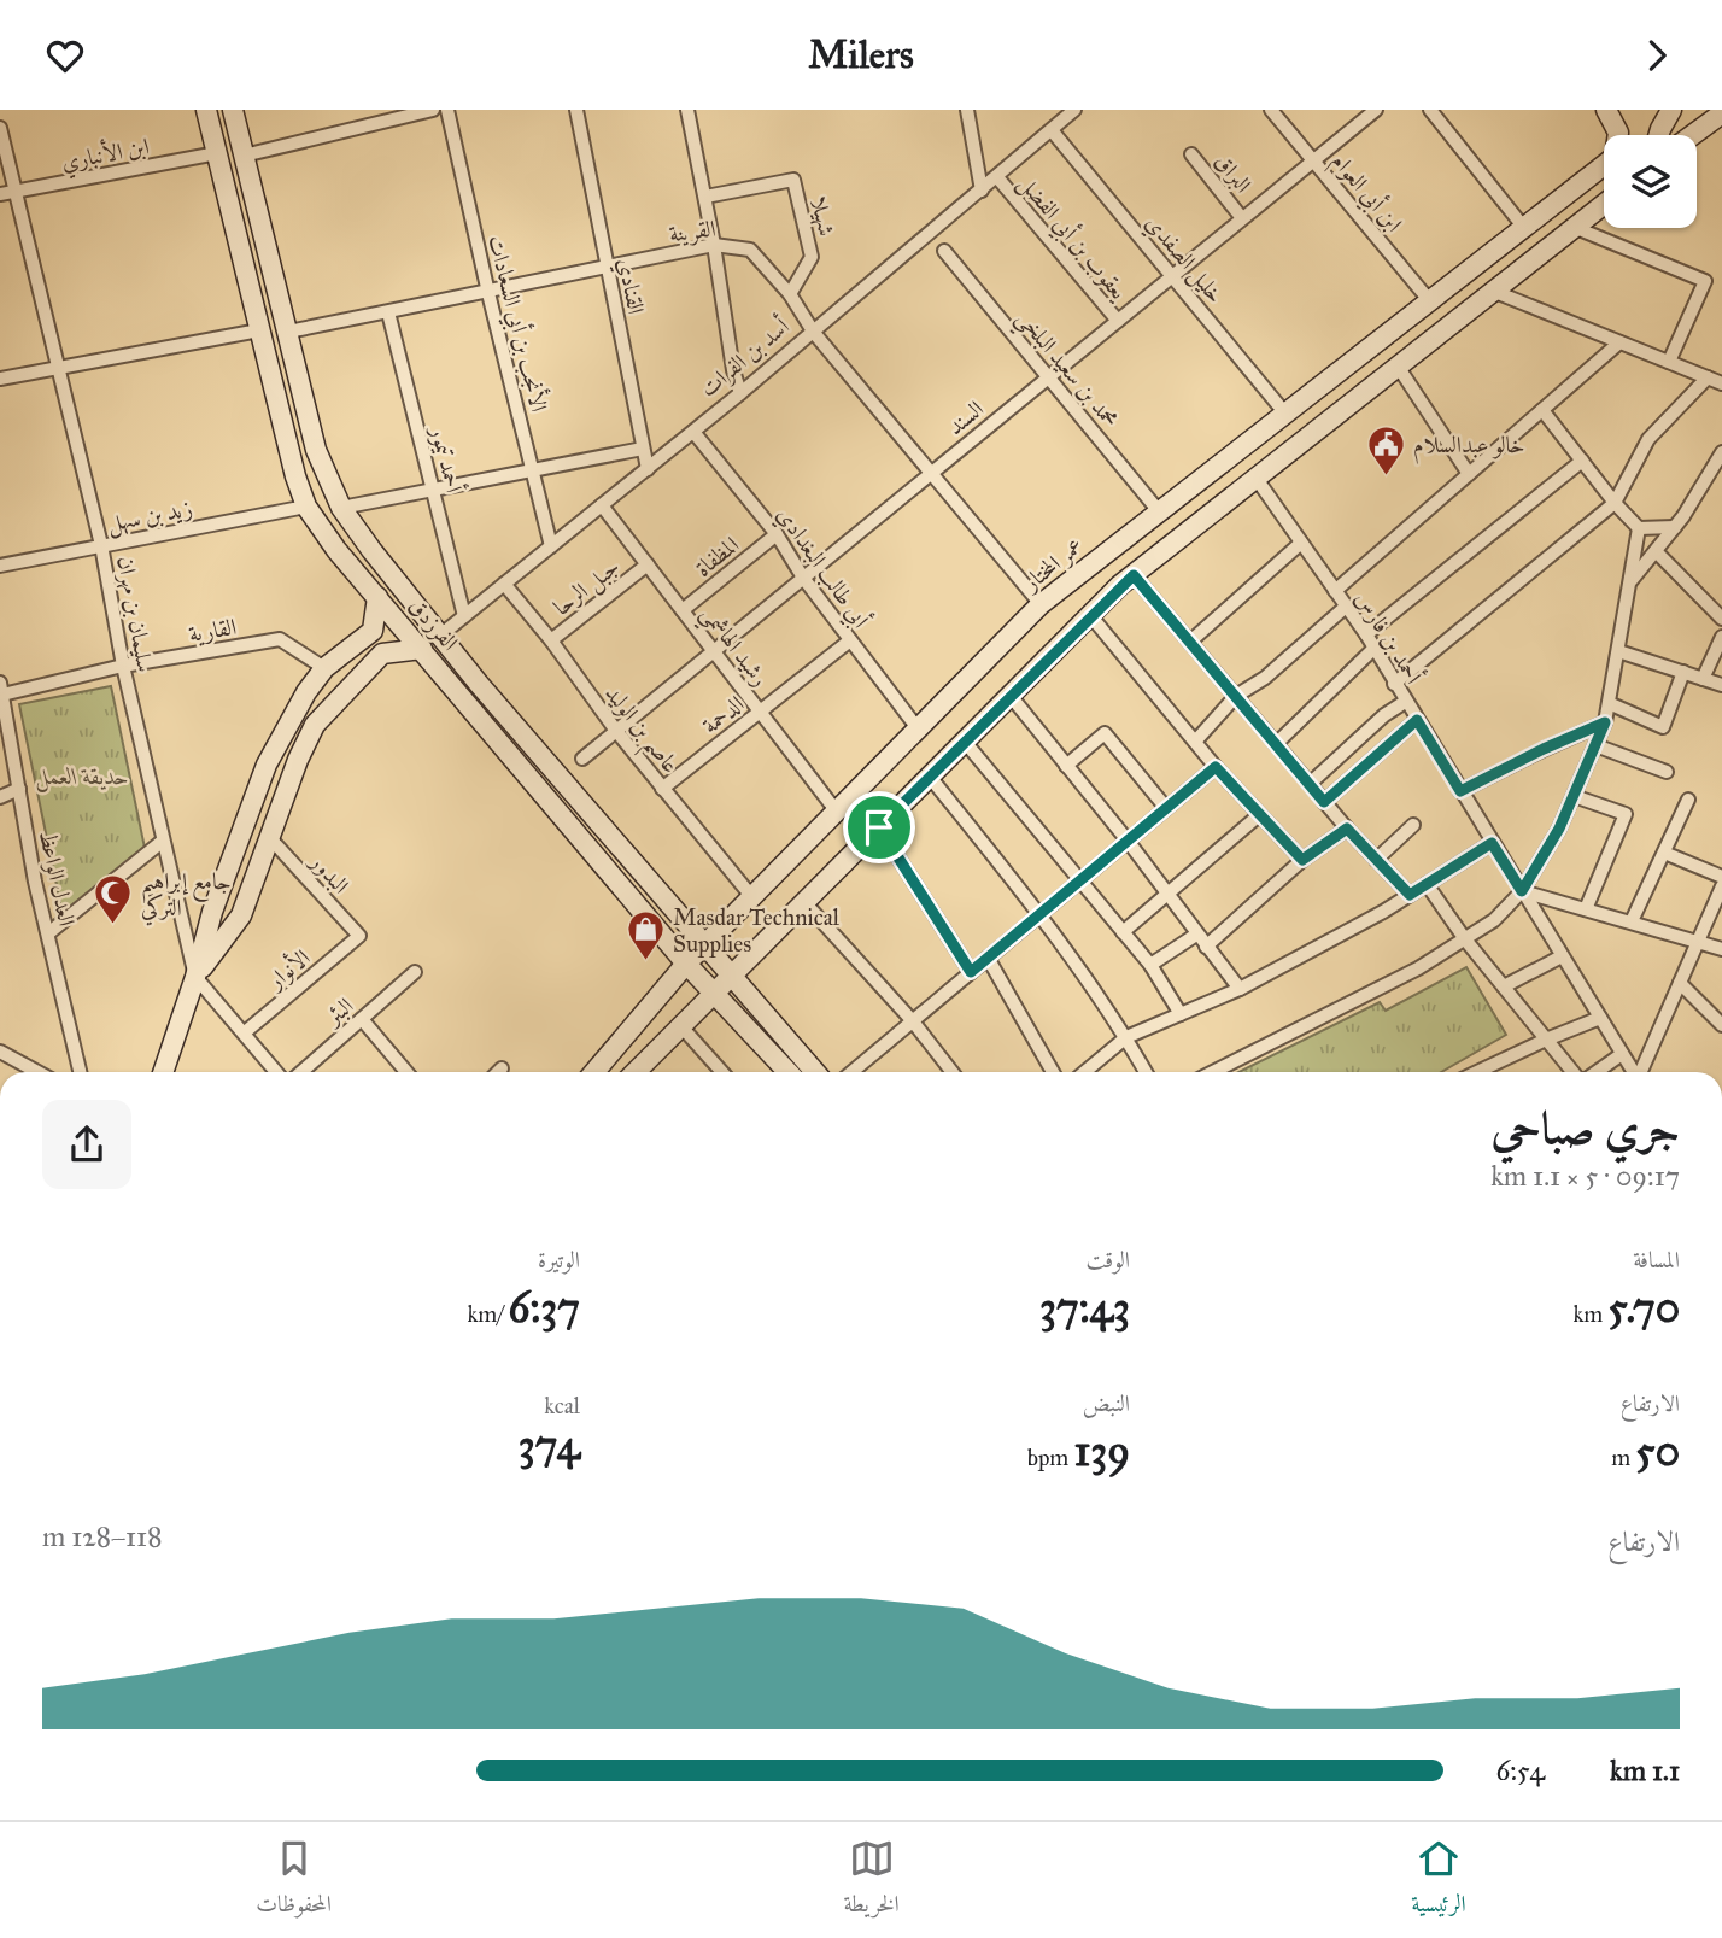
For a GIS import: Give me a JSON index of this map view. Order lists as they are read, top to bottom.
{
  "streets": {
    "street": [
      "ابن الأنباري",
      "البراق",
      "ابن أبي العوام",
      "شهيلا",
      "القرينة",
      "يعقوب بن أبي الفضل",
      "خليل الصفدي",
      "القنادي",
      "الأنجب بن أبي السعادات",
      "أسد بن الفرات",
      "محمد بن سعيد البلخي",
      "السند",
      "أحمد تيمور",
      "زيد بن سهل",
      "المظفاة",
      "عمر المختار",
      "أبي طالب البغدادي",
      "جبل الرحا",
      "سليمان بن مهران",
      "الفرزدق",
      "القارية",
      "أحمد بن فارس",
      "رشيد الهاشمي",
      "الدحمة",
      "عاصم بن الوليد",
      "البدور",
      "العدل الواعظ",
      "الأنوار",
      "البئر"
    ]
  },
  "crossings": [
    ["ابن الأنباري", "سليمان بن مهران"],
    ["ابن الأنباري", "الفرزدق"],
    ["البراق", "السند"],
    ["ابن أبي العوام", "السند"],
    ["ابن أبي العوام", "عمر المختار"],
    ["شهيلا", "القرينة"],
    ["القرينة", "القنادي"],
    ["القرينة", "الأنجب بن أبي السعادات"],
    ["القرينة", "أسد بن الفرات"],
    ["القرينة", "السند"],
    ["القرينة", "أحمد تيمور"],
    ["القرينة", "عمر المختار"],
    ["القرينة", "الفرزدق"],
    ["يعقوب بن أبي الفضل", "أسد بن الفرات"],
    ["يعقوب بن أبي الفضل", "السند"],
    ["خليل الصفدي", "أسد بن الفرات"],
    ["خليل الصفدي", "السند"],
    ["خليل الصفدي", "عمر المختار"],
    ["القنادي", "أسد بن الفرات"],
    ["الأنجب بن أبي السعادات", "أسد بن الفرات"],
    ["أسد بن الفرات", "أحمد تيمور"],
    ["أسد بن الفرات", "أبي طالب البغدادي"],
    ["أسد بن الفرات", "الفرزدق"],
    ["أسد بن الفرات", "رشيد الهاشمي"],
    ["أسد بن الفرات", "عاصم بن الوليد"],
    ["محمد بن سعيد البلخي", "السند"],
    ["محمد بن سعيد البلخي", "عمر المختار"],
    ["السند", "أبي طالب البغدادي"],
    ["السند", "رشيد الهاشمي"],
    ["السند", "عاصم بن الوليد"],
    ["زيد بن سهل", "سليمان بن مهران"],
    ["زيد بن سهل", "الفرزدق"],
    ["المظفاة", "أبي طالب البغدادي"],
    ["المظفاة", "رشيد الهاشمي"],
    ["عمر المختار", "أبي طالب البغدادي"],
    ["عمر المختار", "الفرزدق"],
    ["عمر المختار", "رشيد الهاشمي"],
    ["عمر المختار", "عاصم بن الوليد"],
    ["أبي طالب البغدادي", "الدحمة"],
    ["جبل الرحا", "رشيد الهاشمي"],
    ["جبل الرحا", "عاصم بن الوليد"],
    ["سليمان بن مهران", "القارية"],
    ["سليمان بن مهران", "الأنوار"],
    ["القارية", "العدل الواعظ"],
    ["رشيد الهاشمي", "الدحمة"],
    ["الدحمة", "عاصم بن الوليد"],
    ["البدور", "الأنوار"]
  ],
  "parks": ["حديقة العمل"],
  "places": {
    "public building": ["خالو عبدالسلام"],
    "mosque": ["جامع إبراهيم التركي"],
    "shop": ["Masdar Technical Supplies"]
  },
  "page": {
    "header": "Milers",
    "heading": ["جري صباحي", "09:17 · 5 × 1.1 km"],
    "stats": [
      ["المسافة", "5.70 km"],
      ["الوقت", "37:43"],
      ["الوتيرة", "6:37 /km"],
      ["الارتفاع", "50 m"],
      ["النبض", "139 bpm"],
      ["kcal", "374"]
    ],
    "chart": ["الارتفاع", "118–128 m"],
    "list": [
      {
        "name": "1.1 km",
        "note": "6:54"
      }
    ],
    "tabs": ["الرئيسية", "الخريطة", "المحفوظات"]
  }
}
